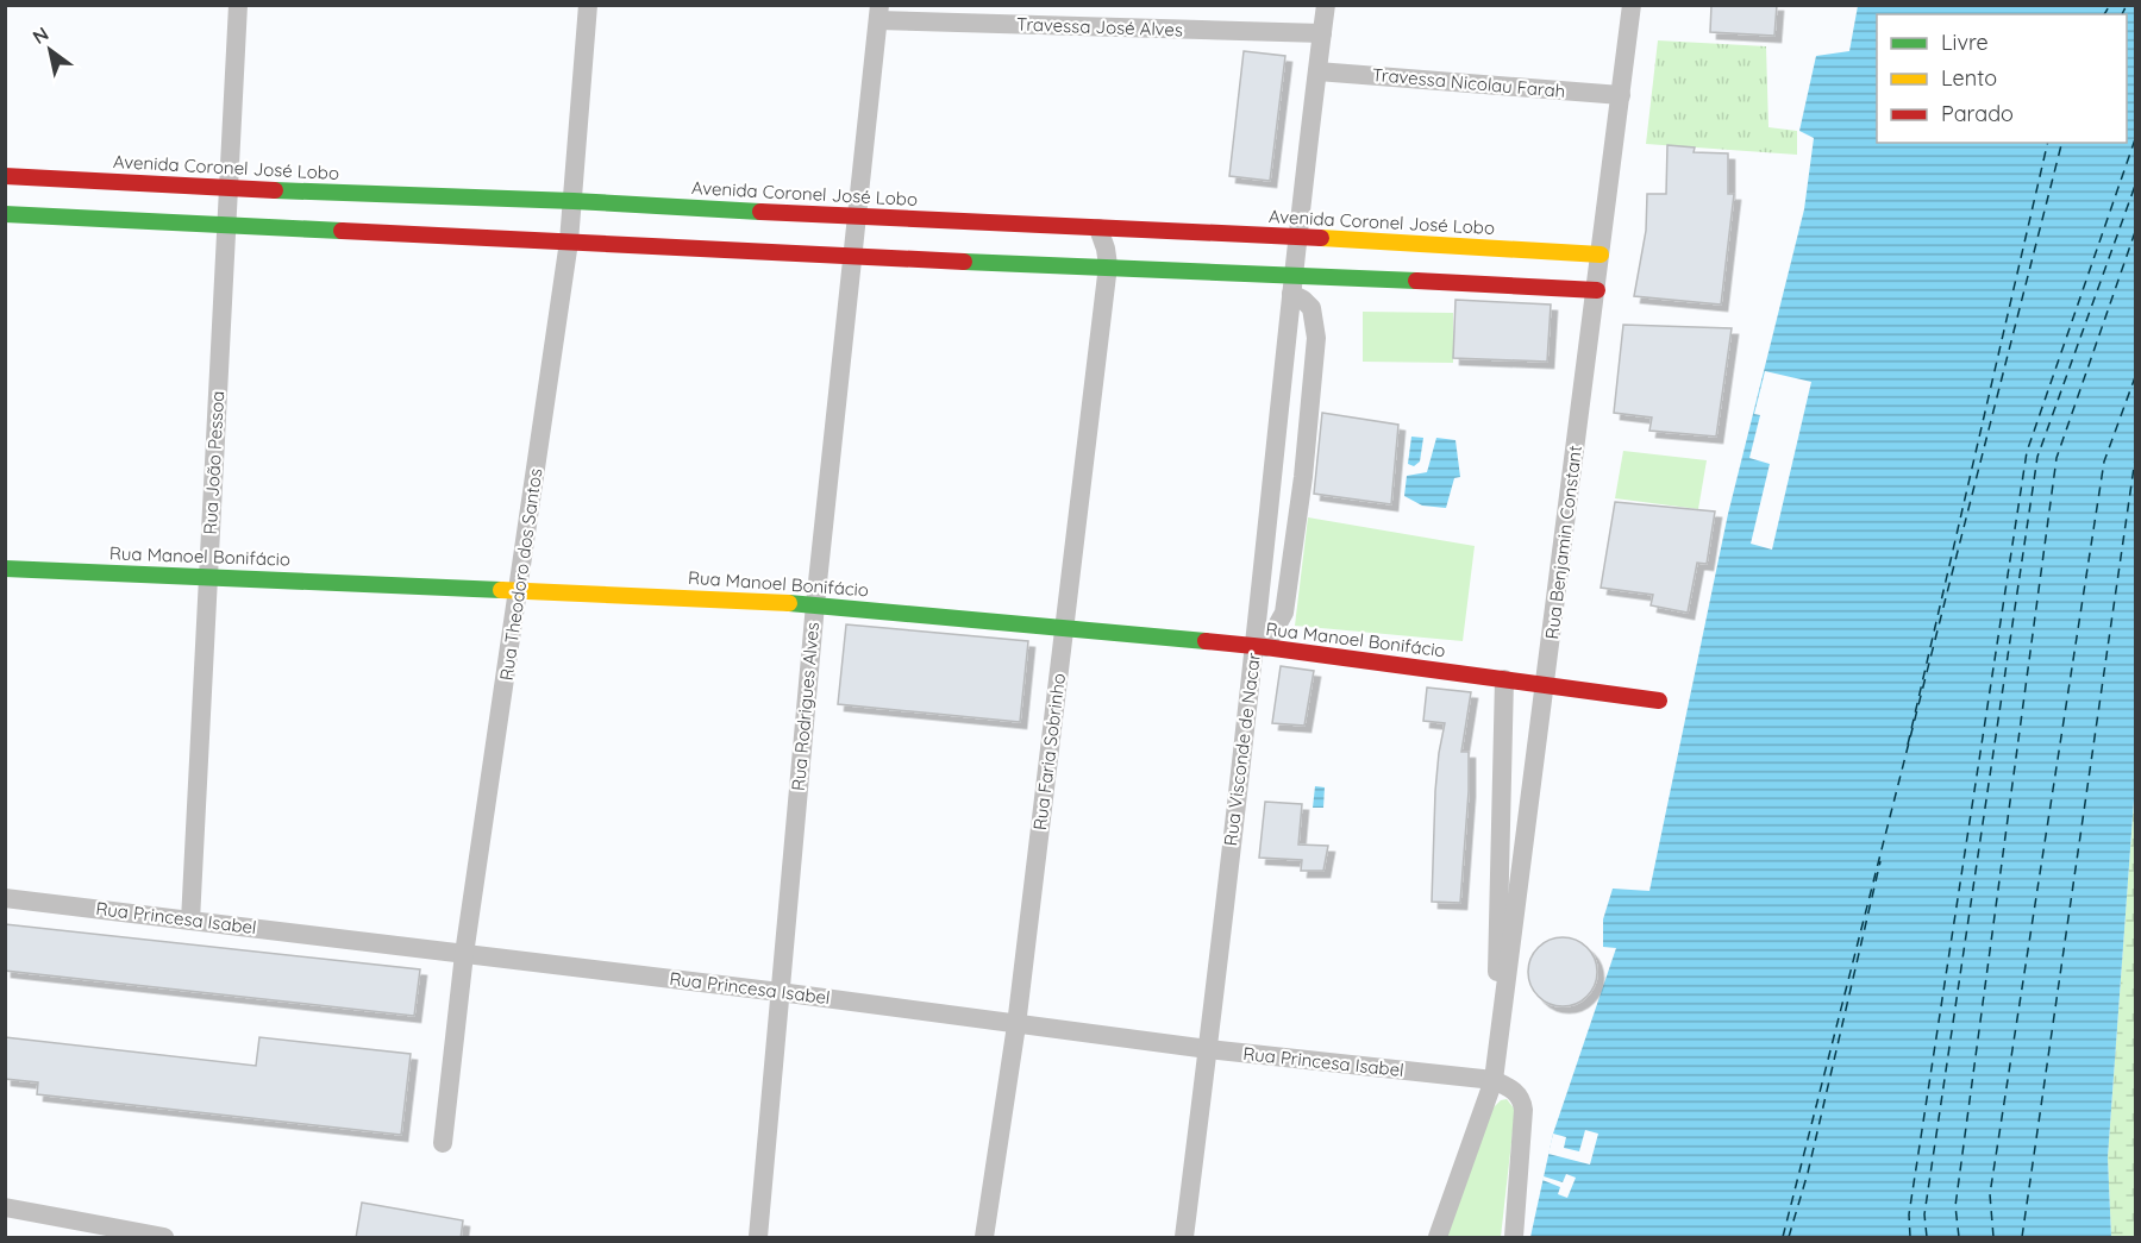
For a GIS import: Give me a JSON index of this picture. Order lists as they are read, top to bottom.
{
  "streets": {
    "street": [
      "Travessa José Alves",
      "Travessa Nicolau Farah",
      "Avenida Coronel José Lobo",
      "Rua João Pessoa",
      "Rua Benjamin Constant",
      "Rua Manoel Bonifácio",
      "Rua Theodoro dos Santos",
      "Rua Rodrigues Alves",
      "Rua Visconde de Nacar",
      "Rua Faria Sobrinho",
      "Rua Princesa Isabel"
    ]
  },
  "crossings": [
    ["Travessa José Alves", "Rua Rodrigues Alves"],
    ["Travessa José Alves", "Rua Visconde de Nacar"],
    ["Travessa Nicolau Farah", "Rua Benjamin Constant"],
    ["Travessa Nicolau Farah", "Rua Visconde de Nacar"],
    ["Avenida Coronel José Lobo", "Rua João Pessoa"],
    ["Avenida Coronel José Lobo", "Rua Benjamin Constant"],
    ["Avenida Coronel José Lobo", "Rua Theodoro dos Santos"],
    ["Avenida Coronel José Lobo", "Rua Rodrigues Alves"],
    ["Avenida Coronel José Lobo", "Rua Visconde de Nacar"],
    ["Rua João Pessoa", "Rua Manoel Bonifácio"],
    ["Rua João Pessoa", "Rua Princesa Isabel"],
    ["Rua Benjamin Constant", "Rua Manoel Bonifácio"],
    ["Rua Benjamin Constant", "Rua Princesa Isabel"],
    ["Rua Manoel Bonifácio", "Rua Theodoro dos Santos"],
    ["Rua Manoel Bonifácio", "Rua Rodrigues Alves"],
    ["Rua Manoel Bonifácio", "Rua Visconde de Nacar"],
    ["Rua Manoel Bonifácio", "Rua Faria Sobrinho"],
    ["Rua Theodoro dos Santos", "Rua Princesa Isabel"],
    ["Rua Rodrigues Alves", "Rua Princesa Isabel"],
    ["Rua Visconde de Nacar", "Rua Princesa Isabel"],
    ["Rua Faria Sobrinho", "Rua Princesa Isabel"]
  ],
  "legend": ["Livre", "Lento", "Parado"],
  "north": "top left"
}
